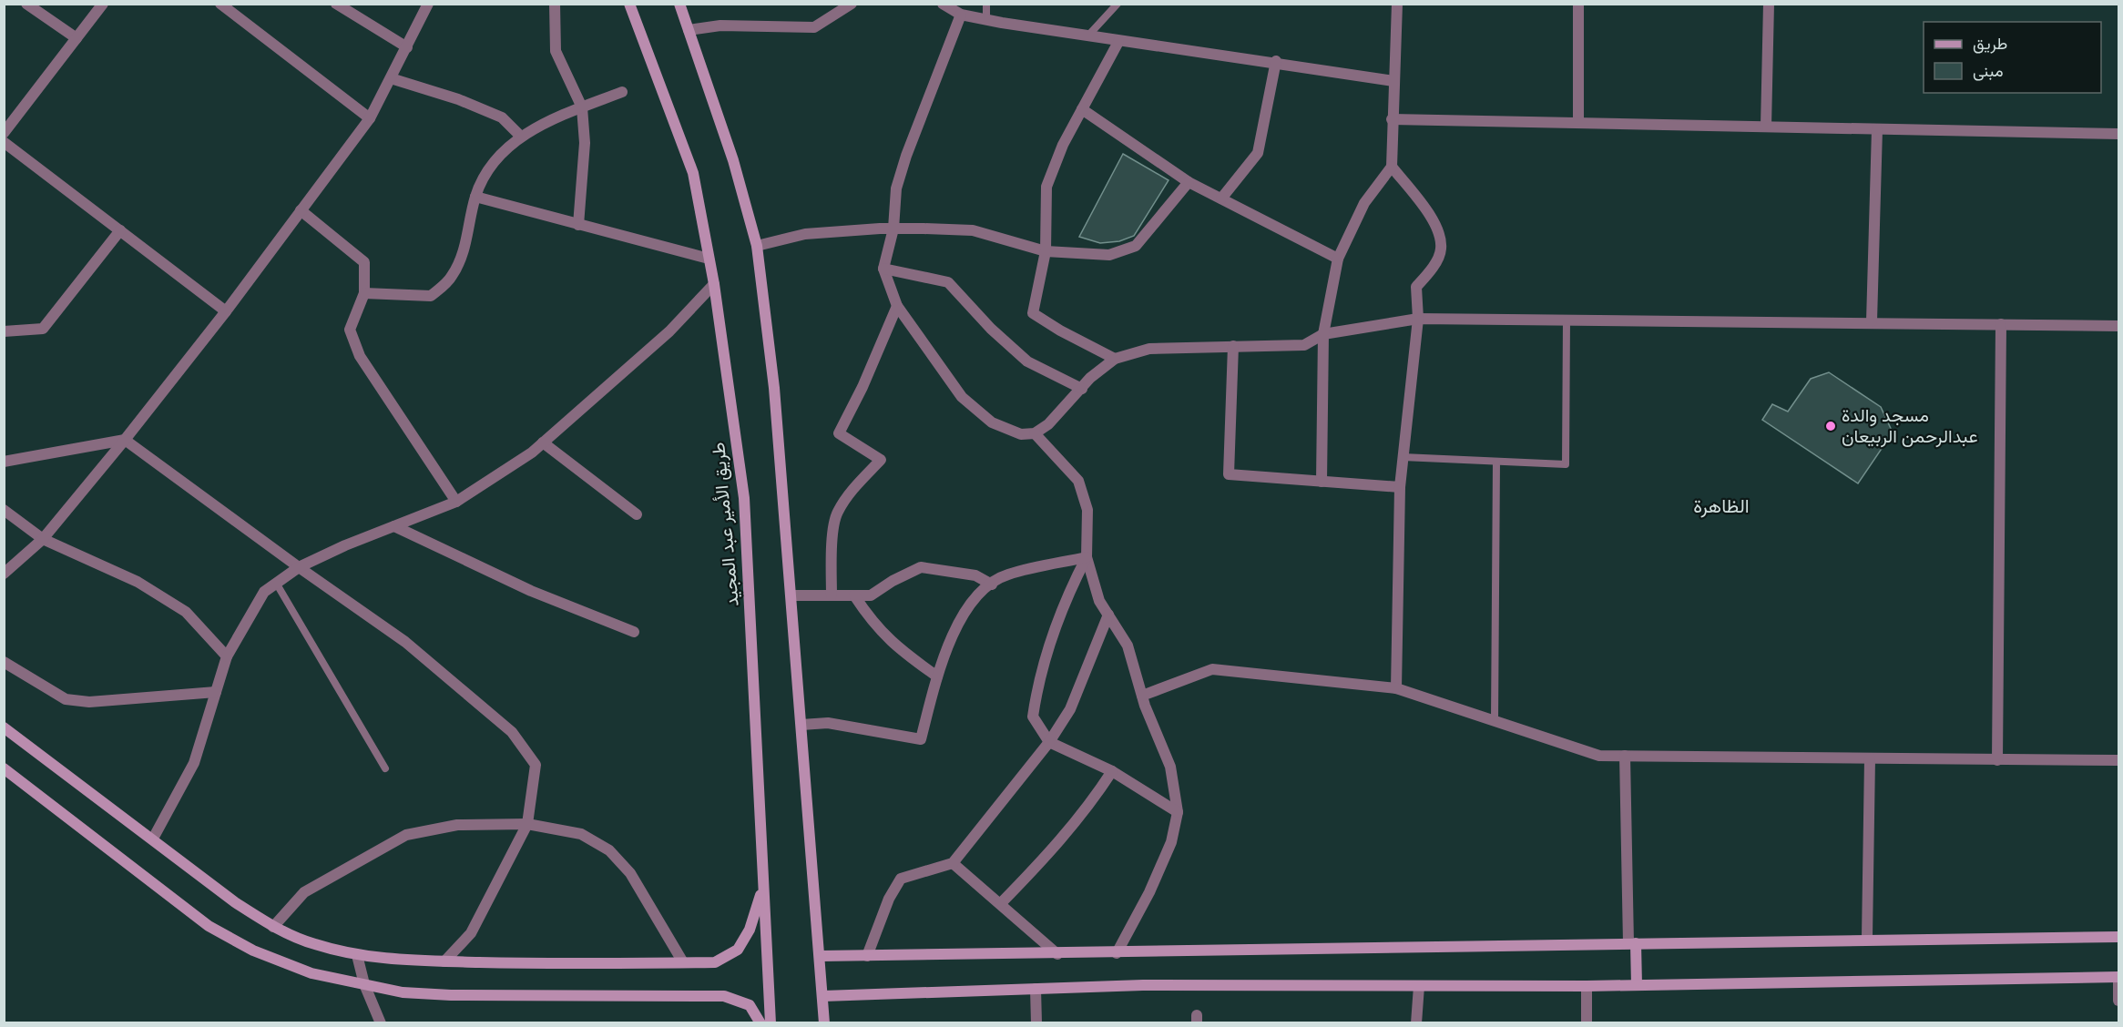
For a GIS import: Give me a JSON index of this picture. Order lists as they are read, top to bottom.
{
  "streets": {
    "main road": ["طريق الأمير عبد المجيد"]
  },
  "districts": ["الظاهرة"],
  "places": ["مسجد والدة عبدالرحمن الربيعان"],
  "legend": ["طريق", "مبنى"]
}
